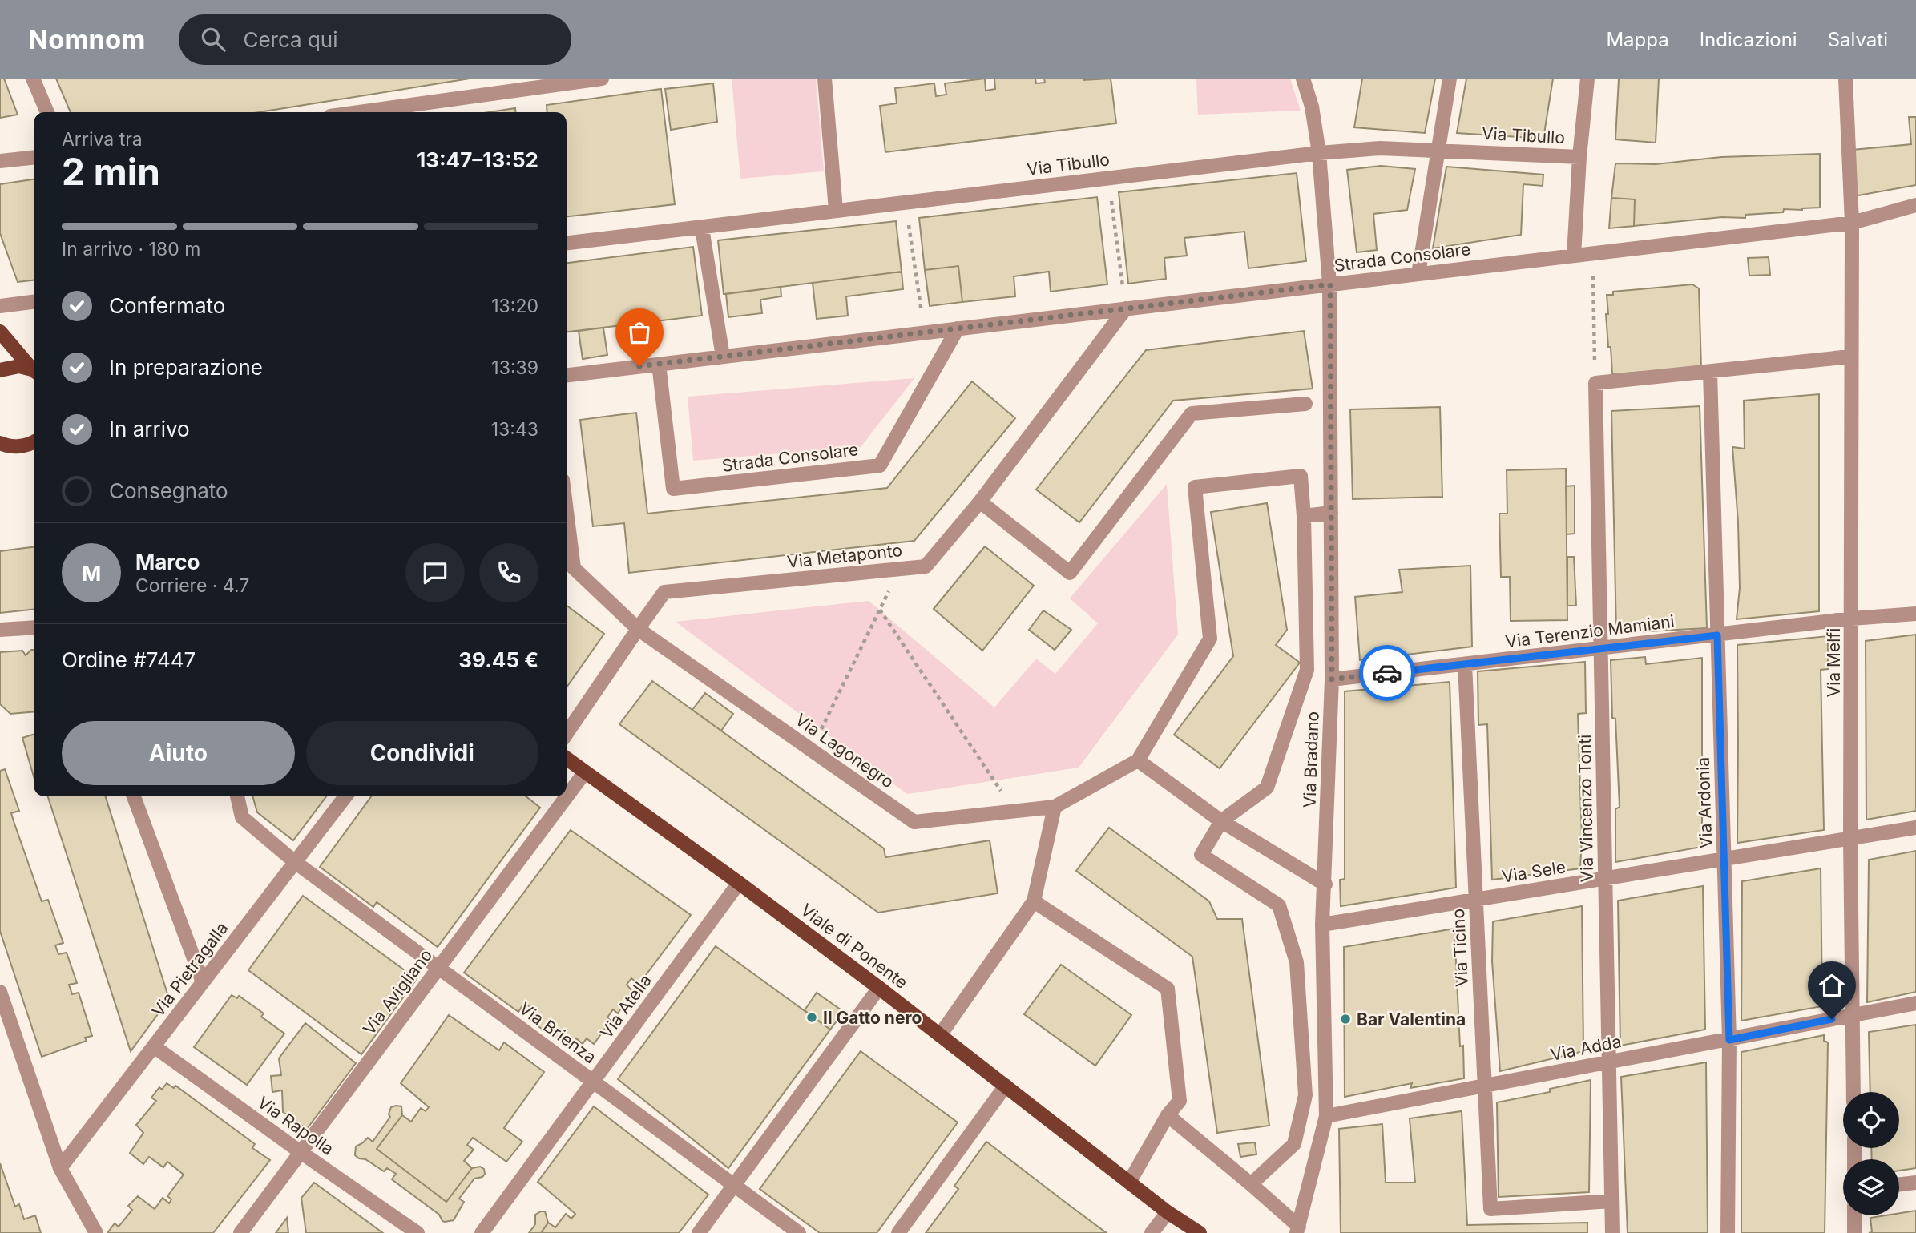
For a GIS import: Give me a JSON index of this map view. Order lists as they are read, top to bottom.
{
  "streets": {
    "main road": ["Viale di Ponente"],
    "street": [
      "Via Tibullo",
      "Strada Consolare",
      "Via Metaponto",
      "Via Terenzio Mamiani",
      "Via Melfi",
      "Via Lagonegro",
      "Via Bradano",
      "Via Ardonia",
      "Via Vincenzo Tonti",
      "Via Sele",
      "Via Ticino",
      "Via Pietragalla",
      "Via Avigliano",
      "Via Atella",
      "Via Brienza",
      "Via Adda",
      "Via Rapolla"
    ]
  },
  "crossings": [
    ["Via Tibullo", "Via Bradano"],
    ["Strada Consolare", "Via Metaponto"],
    ["Strada Consolare", "Via Melfi"],
    ["Strada Consolare", "Via Bradano"],
    ["Via Metaponto", "Via Lagonegro"],
    ["Via Terenzio Mamiani", "Via Melfi"],
    ["Via Terenzio Mamiani", "Via Bradano"],
    ["Via Terenzio Mamiani", "Via Ardonia"],
    ["Via Terenzio Mamiani", "Via Vincenzo Tonti"],
    ["Via Terenzio Mamiani", "Via Ticino"],
    ["Via Melfi", "Via Sele"],
    ["Via Melfi", "Via Adda"],
    ["Via Bradano", "Via Sele"],
    ["Via Bradano", "Via Adda"],
    ["Via Ardonia", "Via Sele"],
    ["Via Ardonia", "Via Adda"],
    ["Via Vincenzo Tonti", "Via Sele"],
    ["Via Vincenzo Tonti", "Via Ticino"],
    ["Via Vincenzo Tonti", "Via Adda"],
    ["Via Sele", "Via Ticino"],
    ["Viale di Ponente", "Via Avigliano"],
    ["Viale di Ponente", "Via Atella"],
    ["Via Ticino", "Via Adda"],
    ["Via Pietragalla", "Via Brienza"],
    ["Via Pietragalla", "Via Rapolla"],
    ["Via Avigliano", "Via Brienza"],
    ["Via Avigliano", "Via Rapolla"],
    ["Via Atella", "Via Brienza"]
  ],
  "places": ["Il Gatto nero", "Bar Valentina"],
  "page": {
    "header": "Nomnom",
    "search": "Cerca qui",
    "nav": ["Mappa", "Indicazioni", "Salvati"],
    "heading": ["2 min", "Arriva tra", "13:47–13:52"],
    "panel": [
      "Marco",
      "Corriere · 4.7",
      "Ordine #7447",
      "39.45 €"
    ],
    "bar": "In arrivo · 180 m",
    "list": [
      ["Confermato", "13:20"],
      ["In preparazione", "13:39"],
      ["In arrivo", "13:43"],
      "Consegnato"
    ],
    "round": "M",
    "buttons": ["Aiuto", "Condividi"]
  }
}
